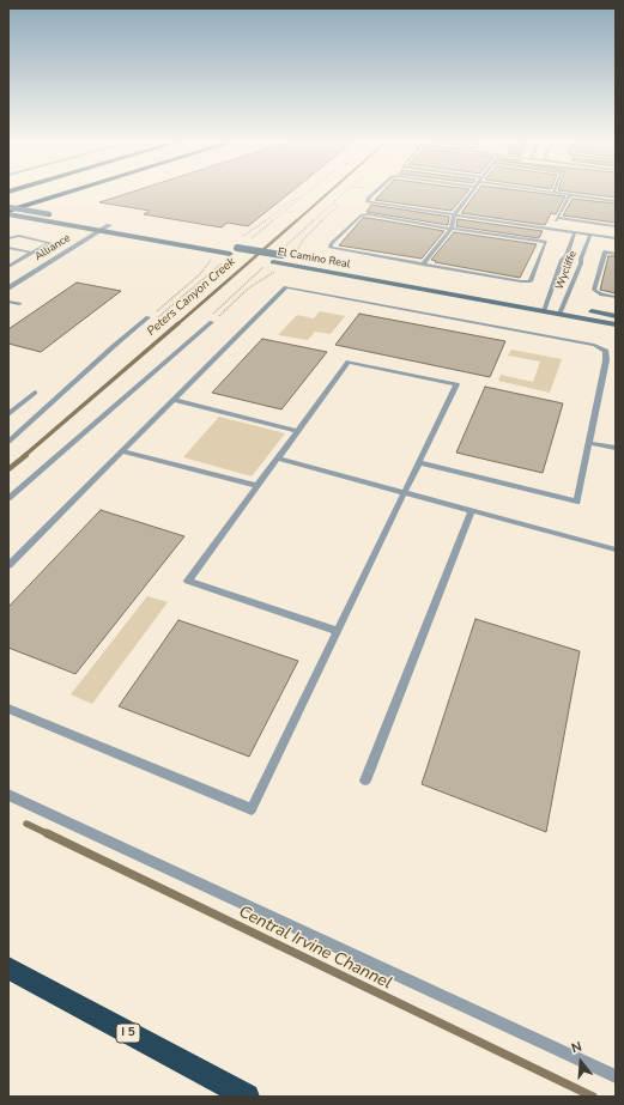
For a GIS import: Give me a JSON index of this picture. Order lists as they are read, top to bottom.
{
  "streets": {
    "highway": ["I 5"],
    "main road": ["El Camino Real"],
    "street": ["Alliance"],
    "lane": ["Wycliffe"]
  },
  "crossings": [
    ["Alliance", "El Camino Real"],
    ["El Camino Real", "Wycliffe"]
  ],
  "water": ["Peters Canyon Creek", "Central Irvine Channel"],
  "north": "top"
}
